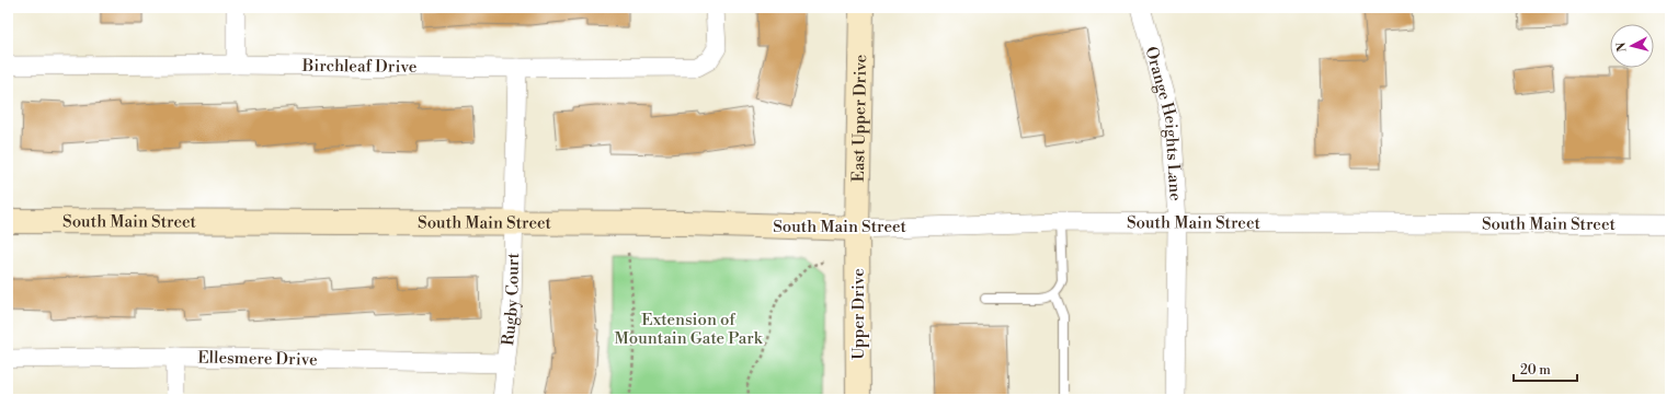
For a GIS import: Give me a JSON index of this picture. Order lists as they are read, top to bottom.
{
  "streets": {
    "main road": ["East Upper Drive", "South Main Street", "Upper Drive"],
    "street": [
      "Birchleaf Drive",
      "Orange Heights Lane",
      "Rugby Court",
      "Ellesmere Drive"
    ]
  },
  "crossings": [
    ["Birchleaf Drive", "Rugby Court"],
    ["East Upper Drive", "South Main Street"],
    ["East Upper Drive", "Upper Drive"],
    ["Orange Heights Lane", "South Main Street"],
    ["South Main Street", "Rugby Court"],
    ["South Main Street", "Upper Drive"],
    ["Rugby Court", "Ellesmere Drive"]
  ],
  "parks": ["Extension of Mountain Gate Park"],
  "scale_bar": "20 m",
  "north": "left"
}
